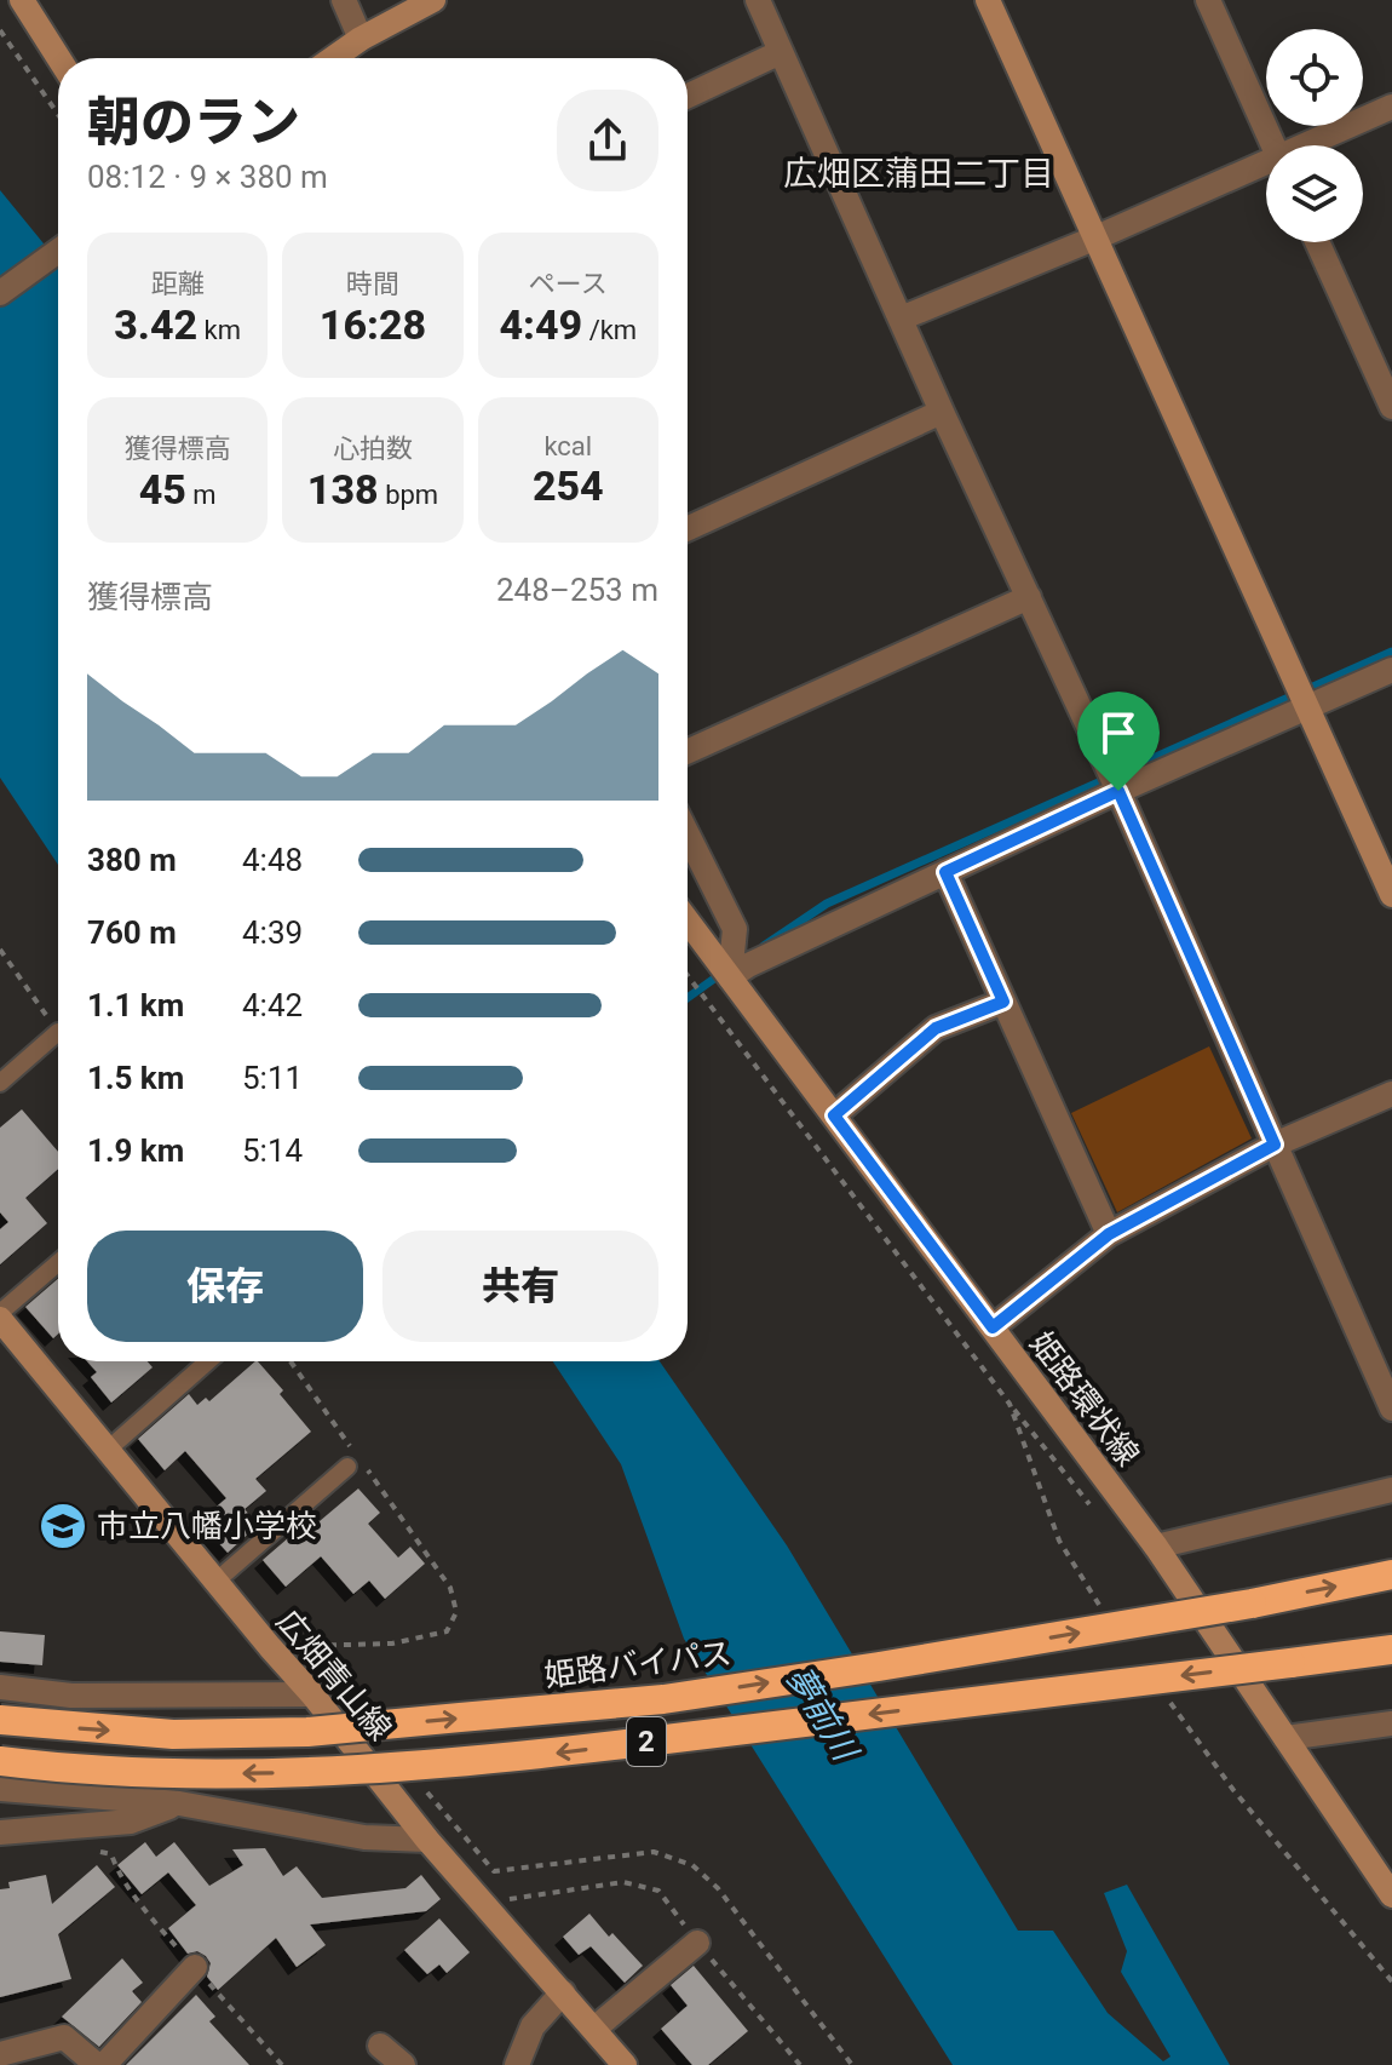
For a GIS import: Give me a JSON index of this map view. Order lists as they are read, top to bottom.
{
  "streets": {
    "highway": ["姫路バイパス", "2"],
    "main road": ["姫路環状線", "広畑青山線"]
  },
  "districts": ["広畑区蒲田二丁目"],
  "water": ["夢前川"],
  "places": {
    "school or university": ["市立八幡小学校"]
  },
  "page": {
    "heading": ["朝のラン", "08:12 · 9 × 380 m"],
    "stats": [
      ["距離", "3.42 km"],
      ["時間", "16:28"],
      ["ペース", "4:49 /km"],
      ["獲得標高", "45 m"],
      ["心拍数", "138 bpm"],
      ["kcal", "254"]
    ],
    "chart": ["獲得標高", "248–253 m"],
    "list": [
      {
        "name": "380 m",
        "note": "4:48"
      },
      {
        "name": "760 m",
        "note": "4:39"
      },
      {
        "name": "1.1 km",
        "note": "4:42"
      },
      {
        "name": "1.5 km",
        "note": "5:11"
      },
      {
        "name": "1.9 km",
        "note": "5:14"
      }
    ],
    "buttons": ["保存", "共有"]
  }
}
